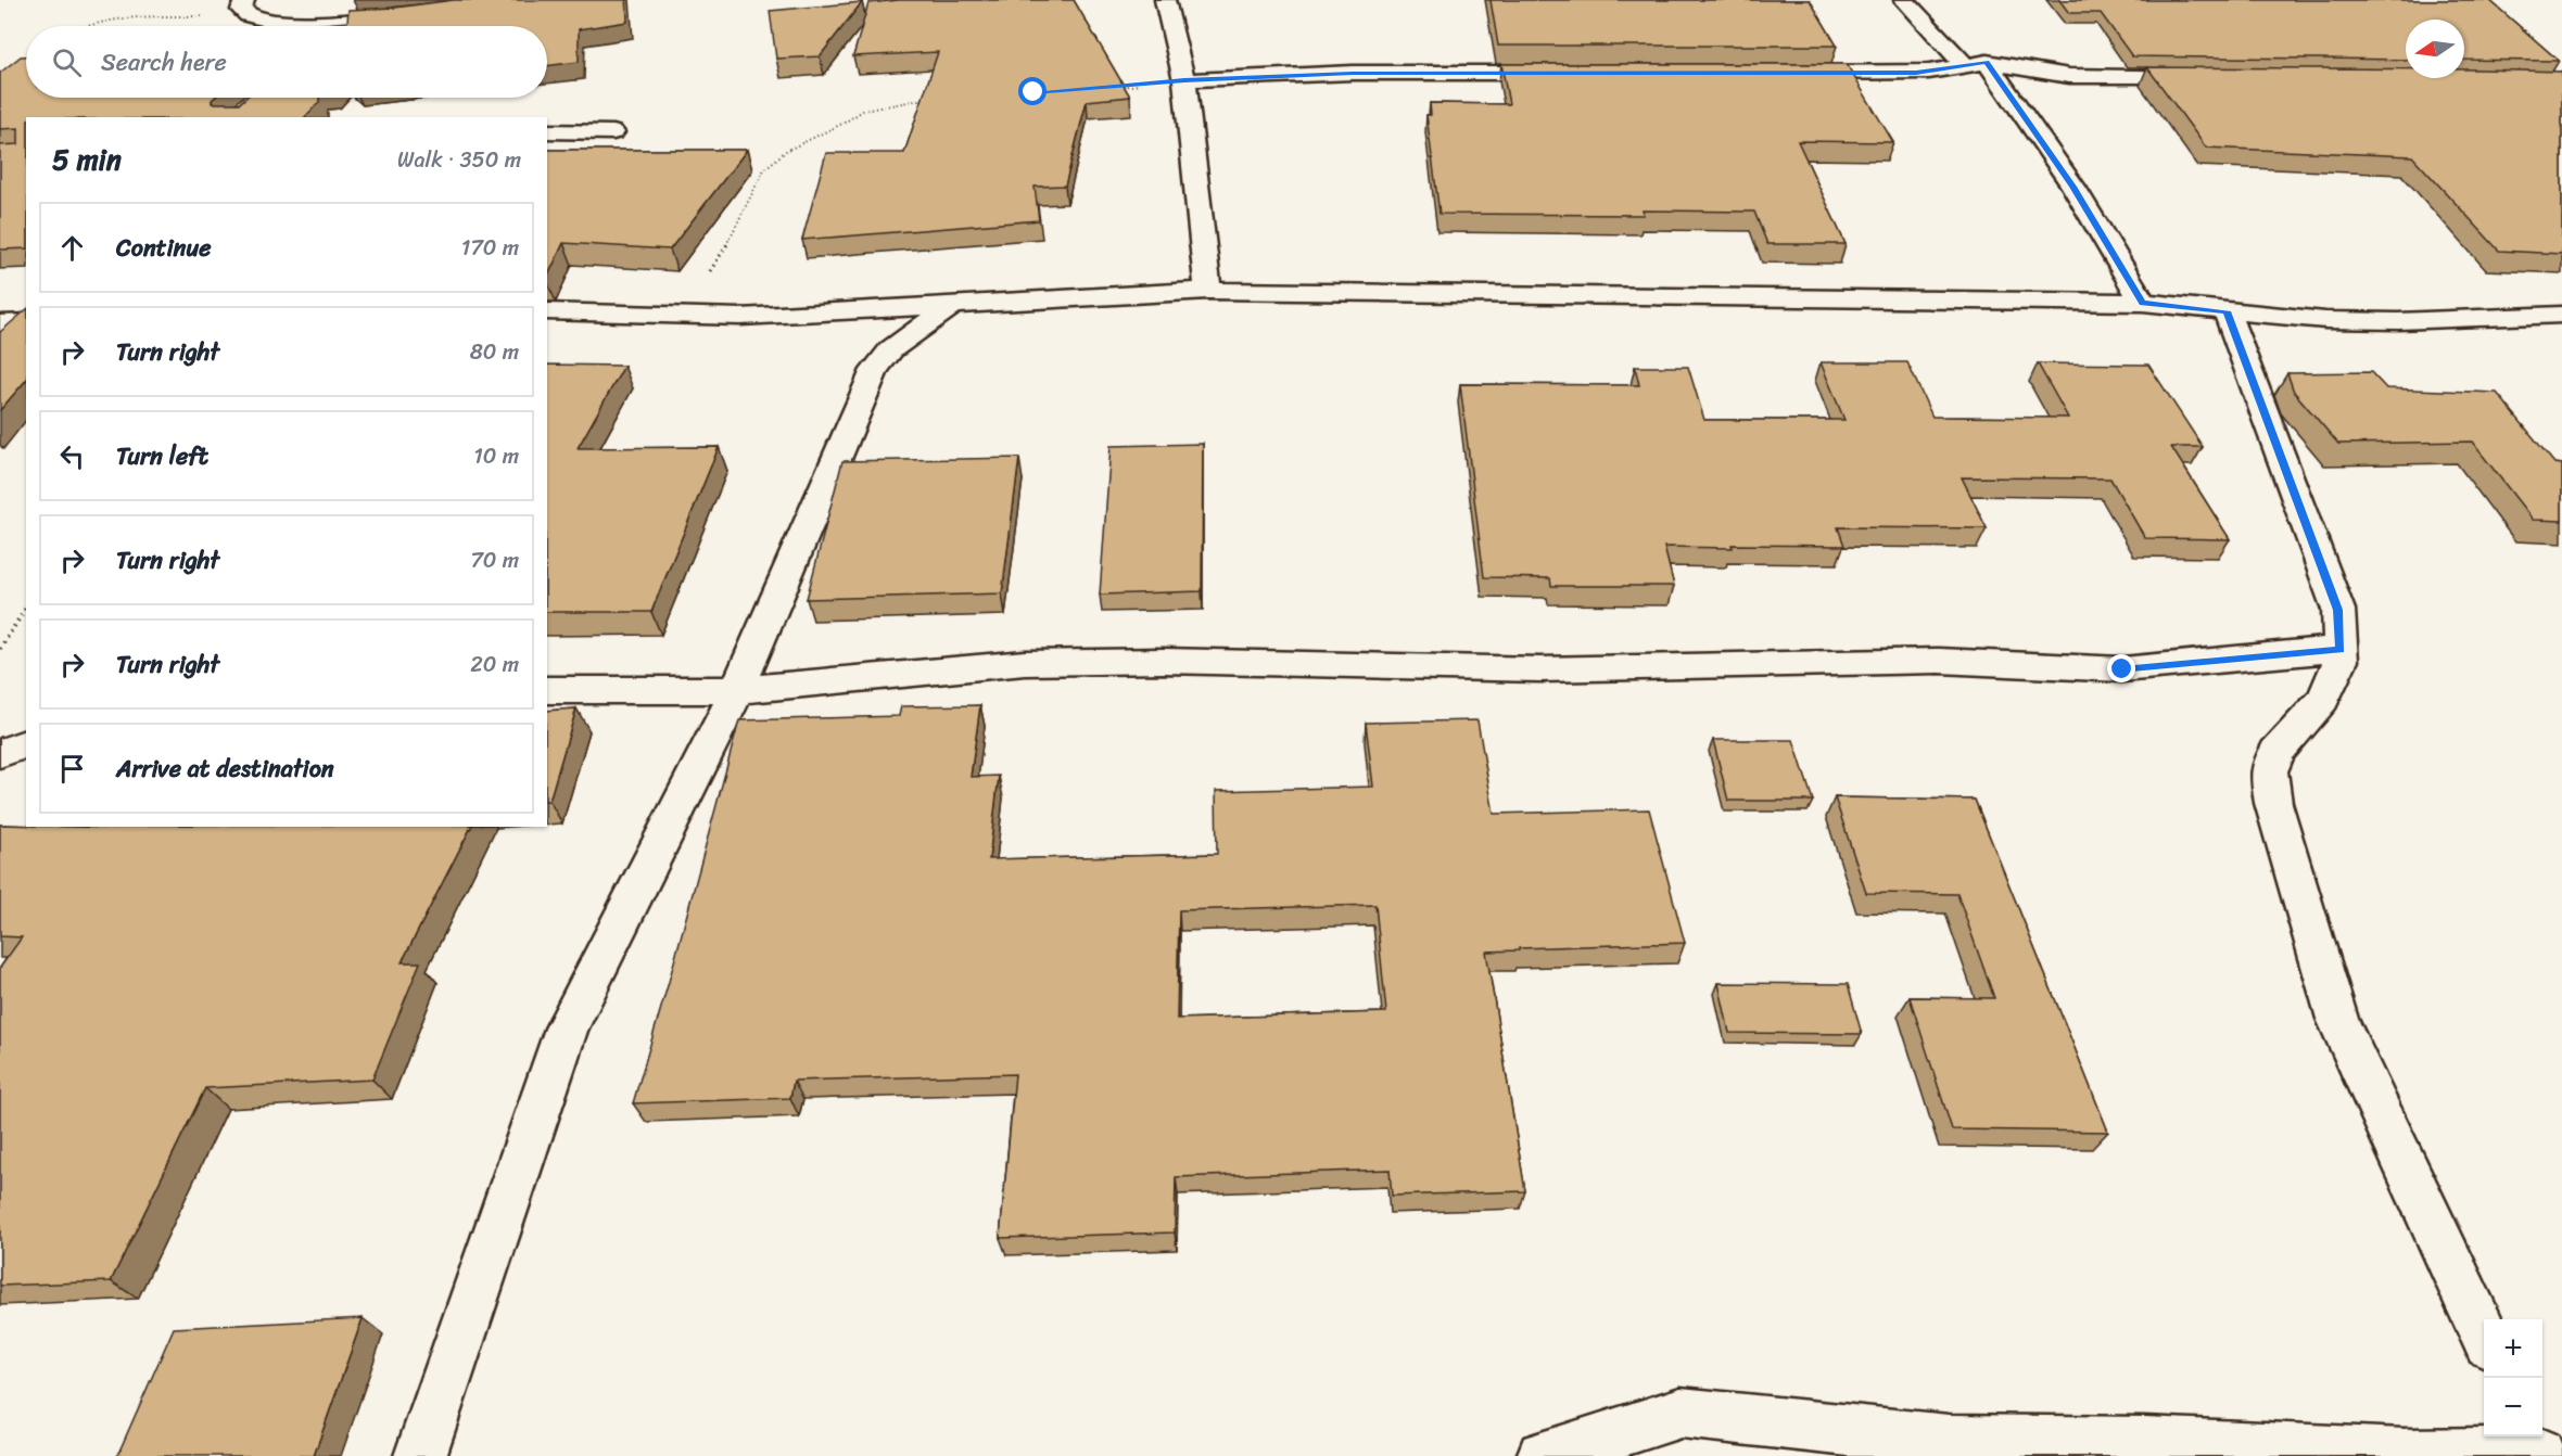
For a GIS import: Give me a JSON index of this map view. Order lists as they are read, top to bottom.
{
  "north": "left",
  "page": {
    "search": "Search here",
    "heading": ["5 min", "Walk · 350 m"],
    "list": [
      ["Continue", "170 m"],
      ["Turn right", "80 m"],
      ["Turn left", "10 m"],
      ["Turn right", "70 m"],
      ["Turn right", "20 m"],
      "Arrive at destination"
    ],
    "map_buttons": ["+", "−"]
  }
}
